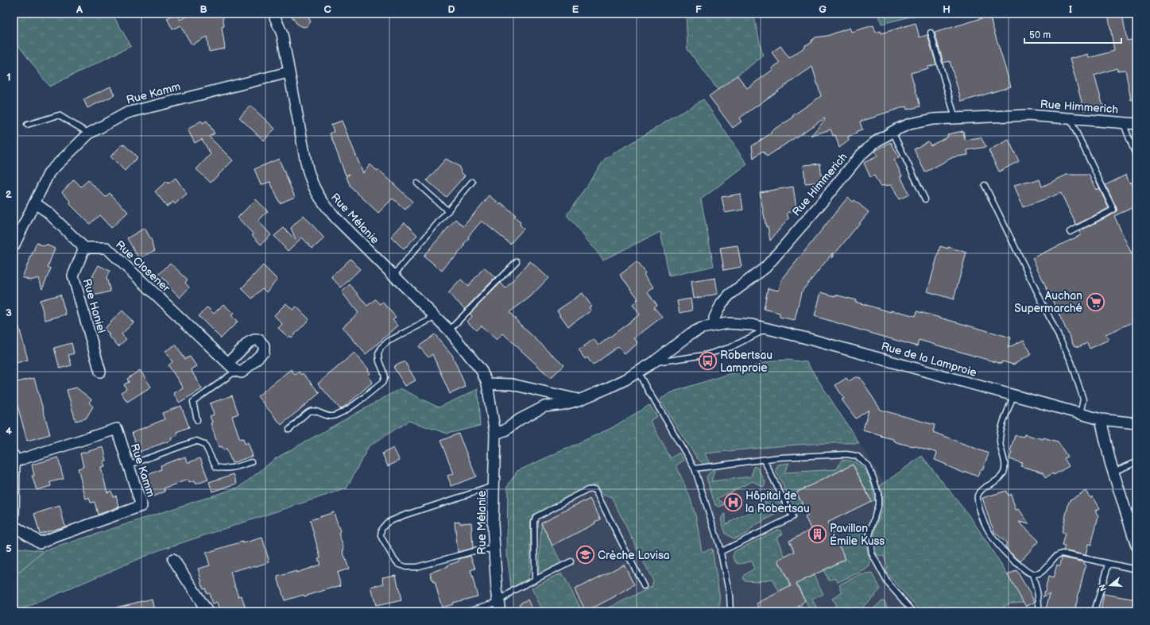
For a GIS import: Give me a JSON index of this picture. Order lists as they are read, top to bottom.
{
  "streets": {
    "street": [
      "Rue Kamm",
      "Rue Himmerich",
      "Rue Mélanie",
      "Rue Closener",
      "Rue Haniel",
      "Rue de la Lamproie"
    ]
  },
  "crossings": [
    ["Rue Kamm", "Rue Mélanie"],
    ["Rue Himmerich", "Rue de la Lamproie"],
    ["Rue Closener", "Rue Haniel"]
  ],
  "places": {
    "supermarket": ["Auchan Supermarché"],
    "bus stop": ["Robertsau Lamproie"],
    "hospital": ["Hôpital de la Robertsau"],
    "building": ["Pavillon Émile Kuss"],
    "school or university": ["Crèche Lovisa"]
  },
  "scale_bar": "50 m",
  "north": "left",
  "grid": {
    "columns": [
      "A",
      "B",
      "C",
      "D",
      "E",
      "F",
      "G",
      "H",
      "I"
    ],
    "rows": [
      "1",
      "2",
      "3",
      "4",
      "5"
    ]
  }
}
